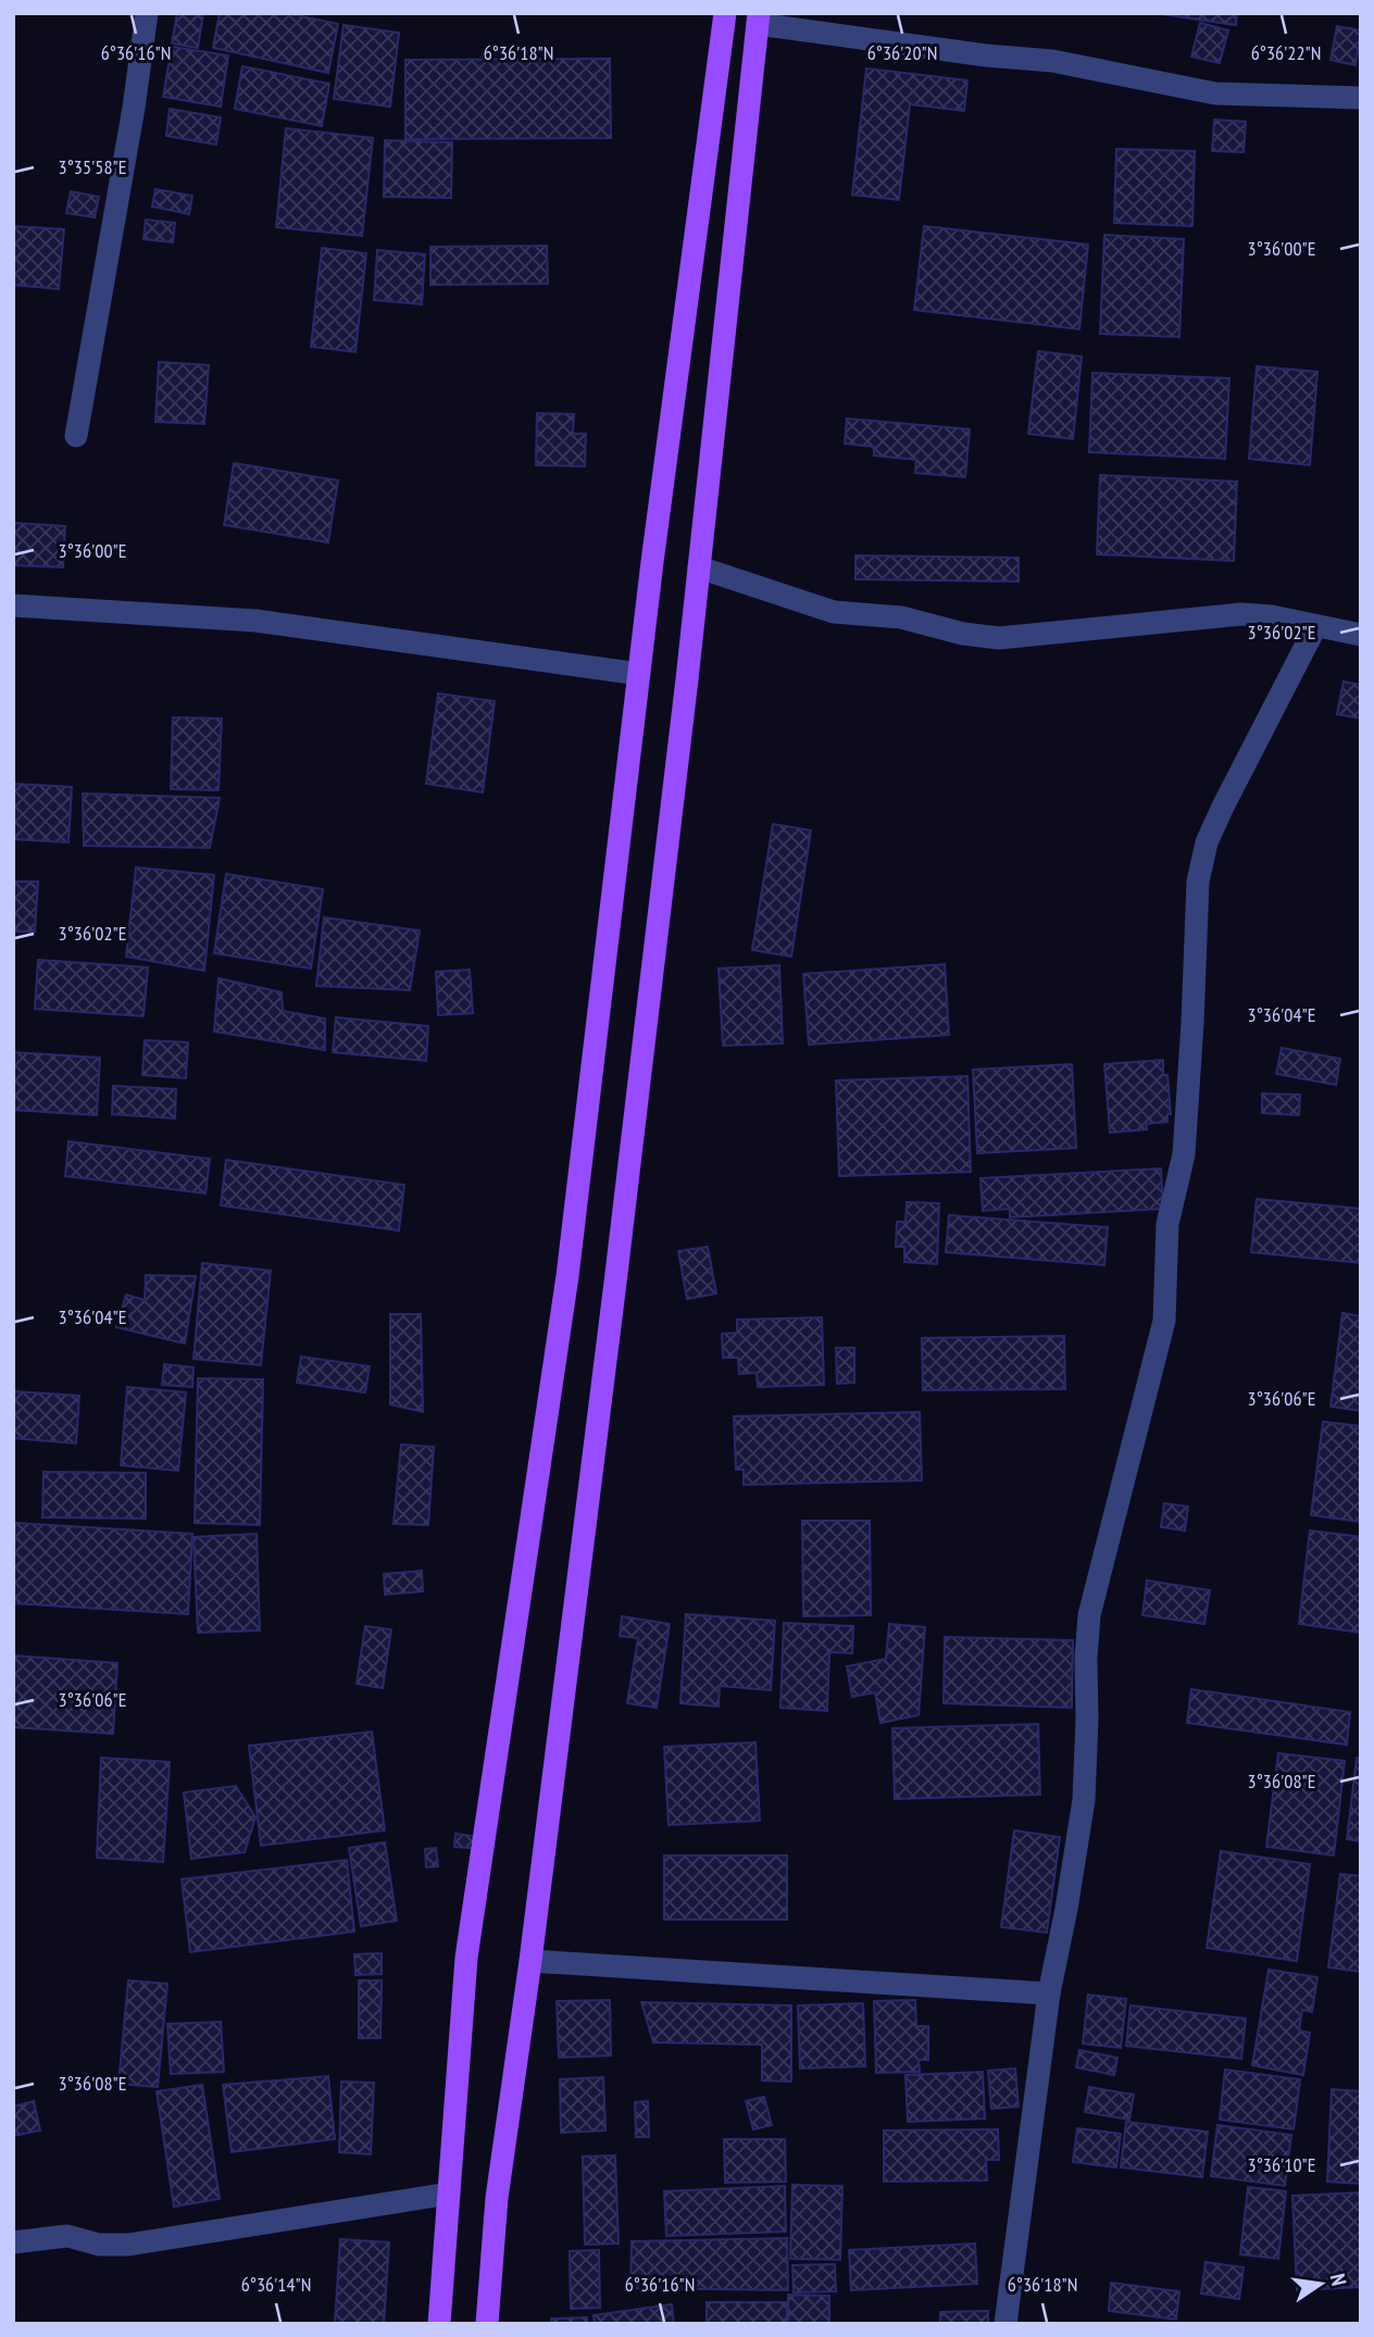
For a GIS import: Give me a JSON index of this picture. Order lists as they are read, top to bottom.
{
  "north": "right",
  "coordinates": [
    "6°36'20\"N",
    "6°36'22\"N",
    "6°36'16\"N",
    "6°36'18\"N",
    "3°35'58\"E",
    "3°36'00\"E",
    "3°36'02\"E",
    "3°36'04\"E",
    "3°36'06\"E",
    "3°36'08\"E",
    "3°36'10\"E",
    "6°36'14\"N"
  ]
}
